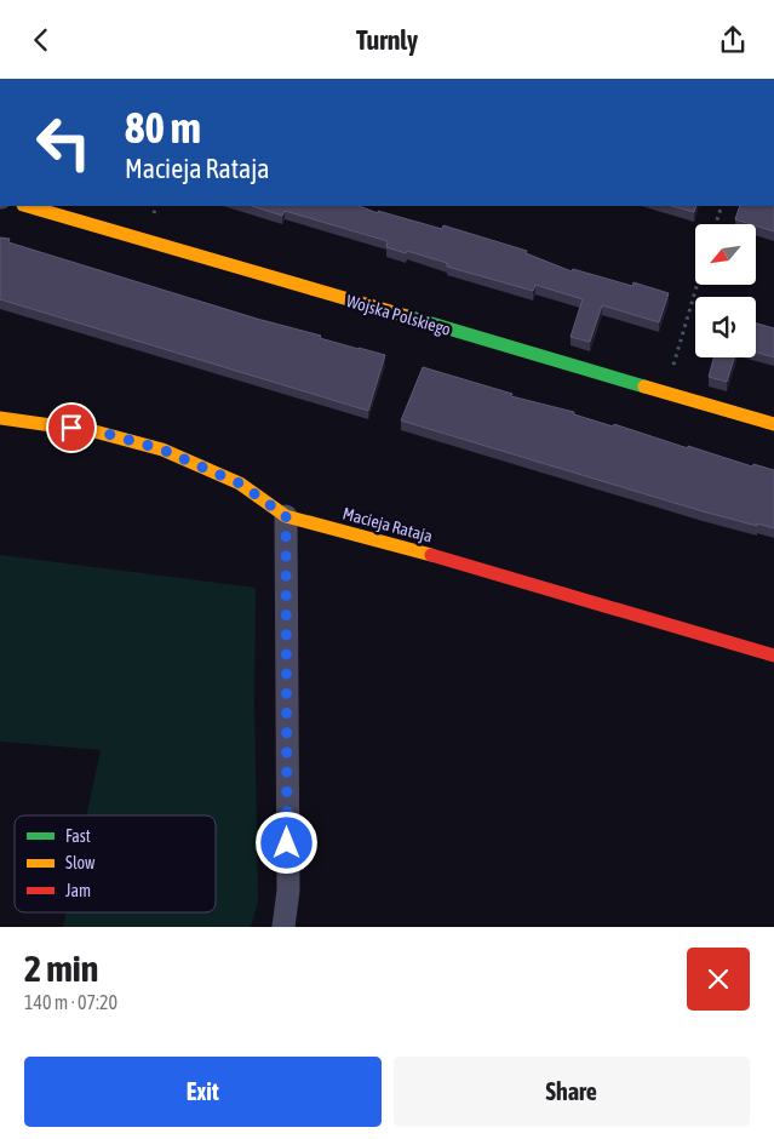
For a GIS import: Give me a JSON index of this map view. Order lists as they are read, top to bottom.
{
  "streets": {
    "street": ["Wojska Polskiego", "Macieja Rataja"]
  },
  "legend": ["Fast", "Slow", "Jam"],
  "north": "bottom left",
  "page": {
    "header": "Turnly",
    "turn": ["80 m", "Macieja Rataja"],
    "heading": ["2 min", "140 m · 07:20"],
    "buttons": ["Exit", "Share"]
  }
}
